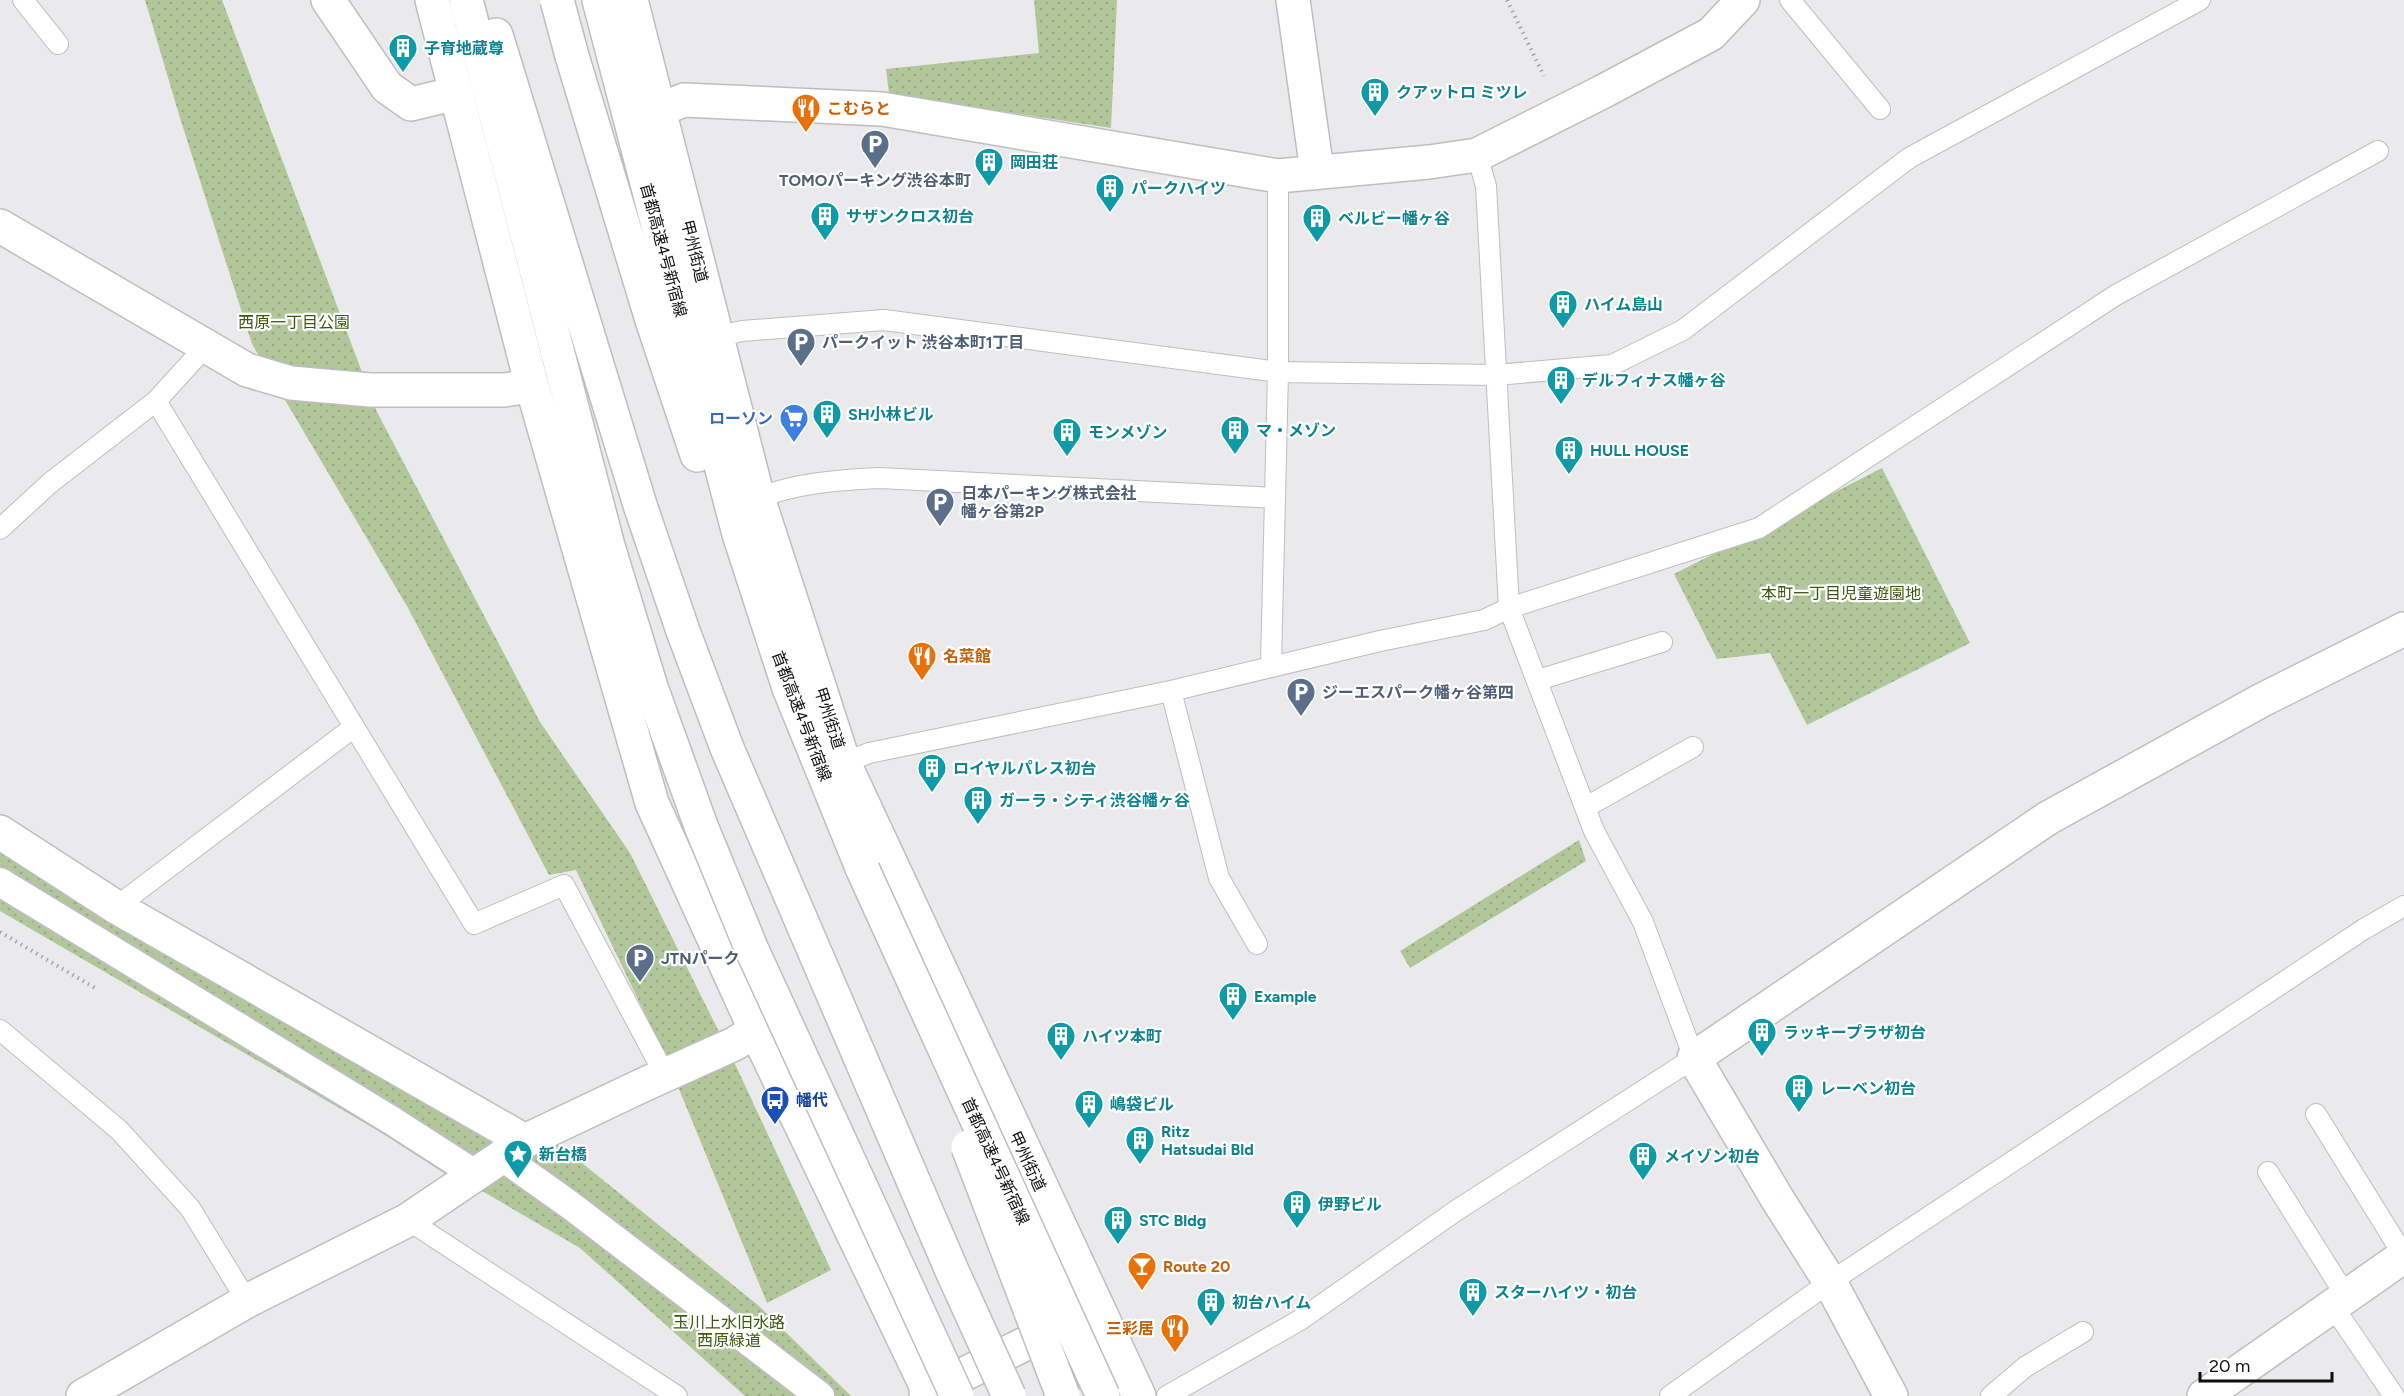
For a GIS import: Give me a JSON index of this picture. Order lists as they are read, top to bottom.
{
  "streets": {
    "main road": ["首都高速4号新宿線", "甲州街道"]
  },
  "parks": ["西原一丁目公園", "本町一丁目児童遊園地", "玉川上水旧水路 西原緑道"],
  "places": {
    "building": [
      "子育地蔵尊",
      "クアットロ ミツレ",
      "岡田荘",
      "パークハイツ",
      "サザンクロス初台",
      "ベルビー幡ヶ谷",
      "ハイム島山",
      "デルフィナス幡ヶ谷",
      "SH小林ビル",
      "マ・メゾン",
      "モンメゾン",
      "HULL HOUSE",
      "ロイヤルパレス初台",
      "ガーラ・シティ渋谷幡ヶ谷",
      "Example",
      "ラッキープラザ初台",
      "ハイツ本町",
      "レーベン初台",
      "嶋袋ビル",
      "Ritz Hatsudai Bld",
      "メイゾン初台",
      "伊野ビル",
      "STC Bldg",
      "スターハイツ・初台",
      "初台ハイム"
    ],
    "restaurant": ["こむらと", "名菜館", "三彩居"],
    "parking": [
      "TOMOパーキング渋谷本町",
      "パークイット 渋谷本町1丁目",
      "日本パーキング株式会社 幡ヶ谷第2P",
      "ジーエスパーク幡ヶ谷第四",
      "JTNパーク"
    ],
    "supermarket": ["ローソン"],
    "bus stop": ["幡代"],
    "place": ["新台橋"],
    "bar": ["Route 20"]
  },
  "scale_bar": "20 m"
}
